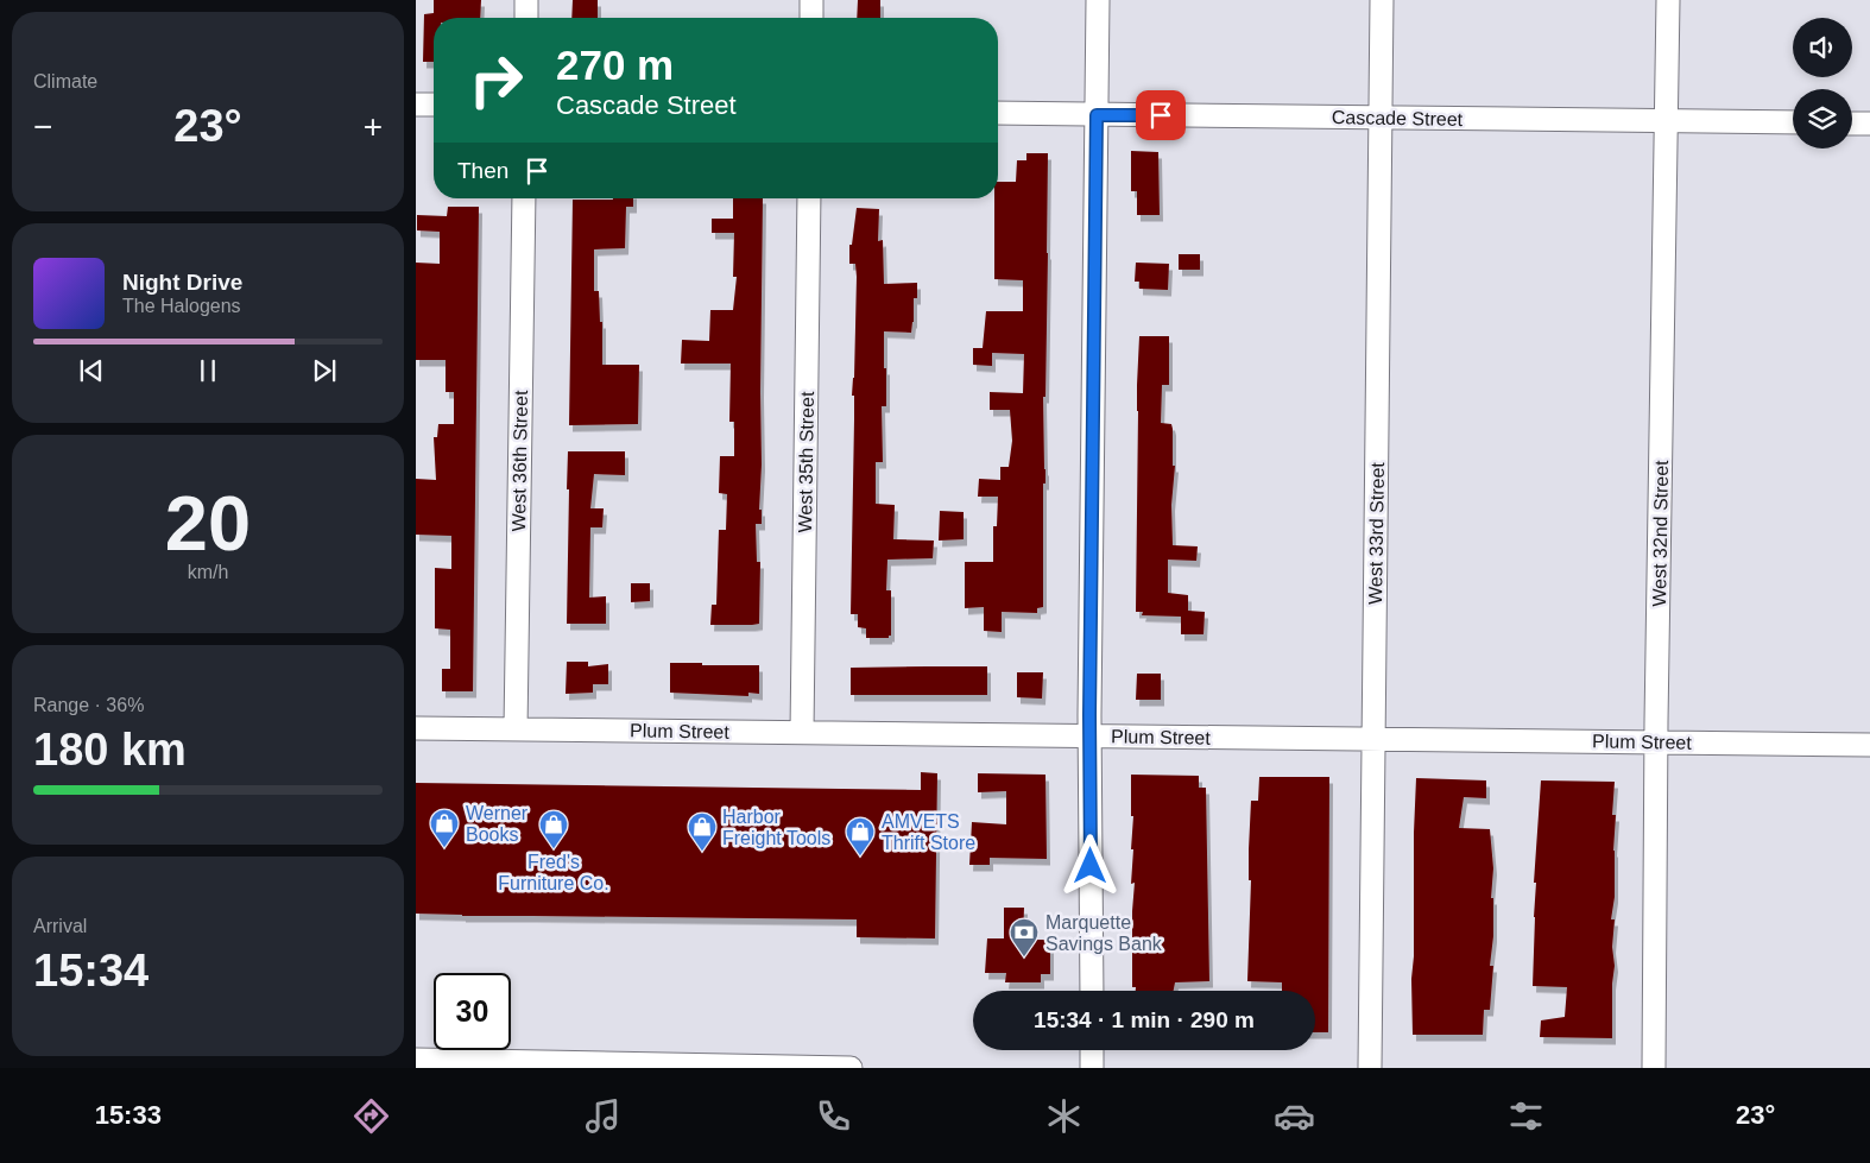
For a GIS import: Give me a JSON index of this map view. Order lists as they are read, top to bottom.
{
  "streets": {
    "street": [
      "Cascade Street",
      "West 36th Street",
      "West 35th Street",
      "West 33rd Street",
      "West 32nd Street",
      "Plum Street"
    ]
  },
  "crossings": [
    ["Cascade Street", "West 33rd Street"],
    ["Cascade Street", "West 32nd Street"],
    ["West 36th Street", "Plum Street"],
    ["West 35th Street", "Plum Street"],
    ["West 33rd Street", "Plum Street"],
    ["West 32nd Street", "Plum Street"]
  ],
  "places": {
    "shop": [
      "Werner Books",
      "Fred's Furniture Co.",
      "Harbor Freight Tools",
      "AMVETS Thrift Store"
    ],
    "bank": ["Marquette Savings Bank"]
  },
  "page": {
    "tile": [
      "Climate",
      ["20", "km/h"],
      ["Range · 36%", "180 km"],
      ["Arrival", "15:34"]
    ],
    "turn": ["270 m", "Cascade Street"],
    "heat": ["−", "23°", "+"],
    "then": "Then",
    "song": ["Night Drive", "The Halogens"],
    "limit": "30",
    "trip": "15:34 · 1 min · 290 m",
    "tabs": ["15:33", "23°"]
  }
}
